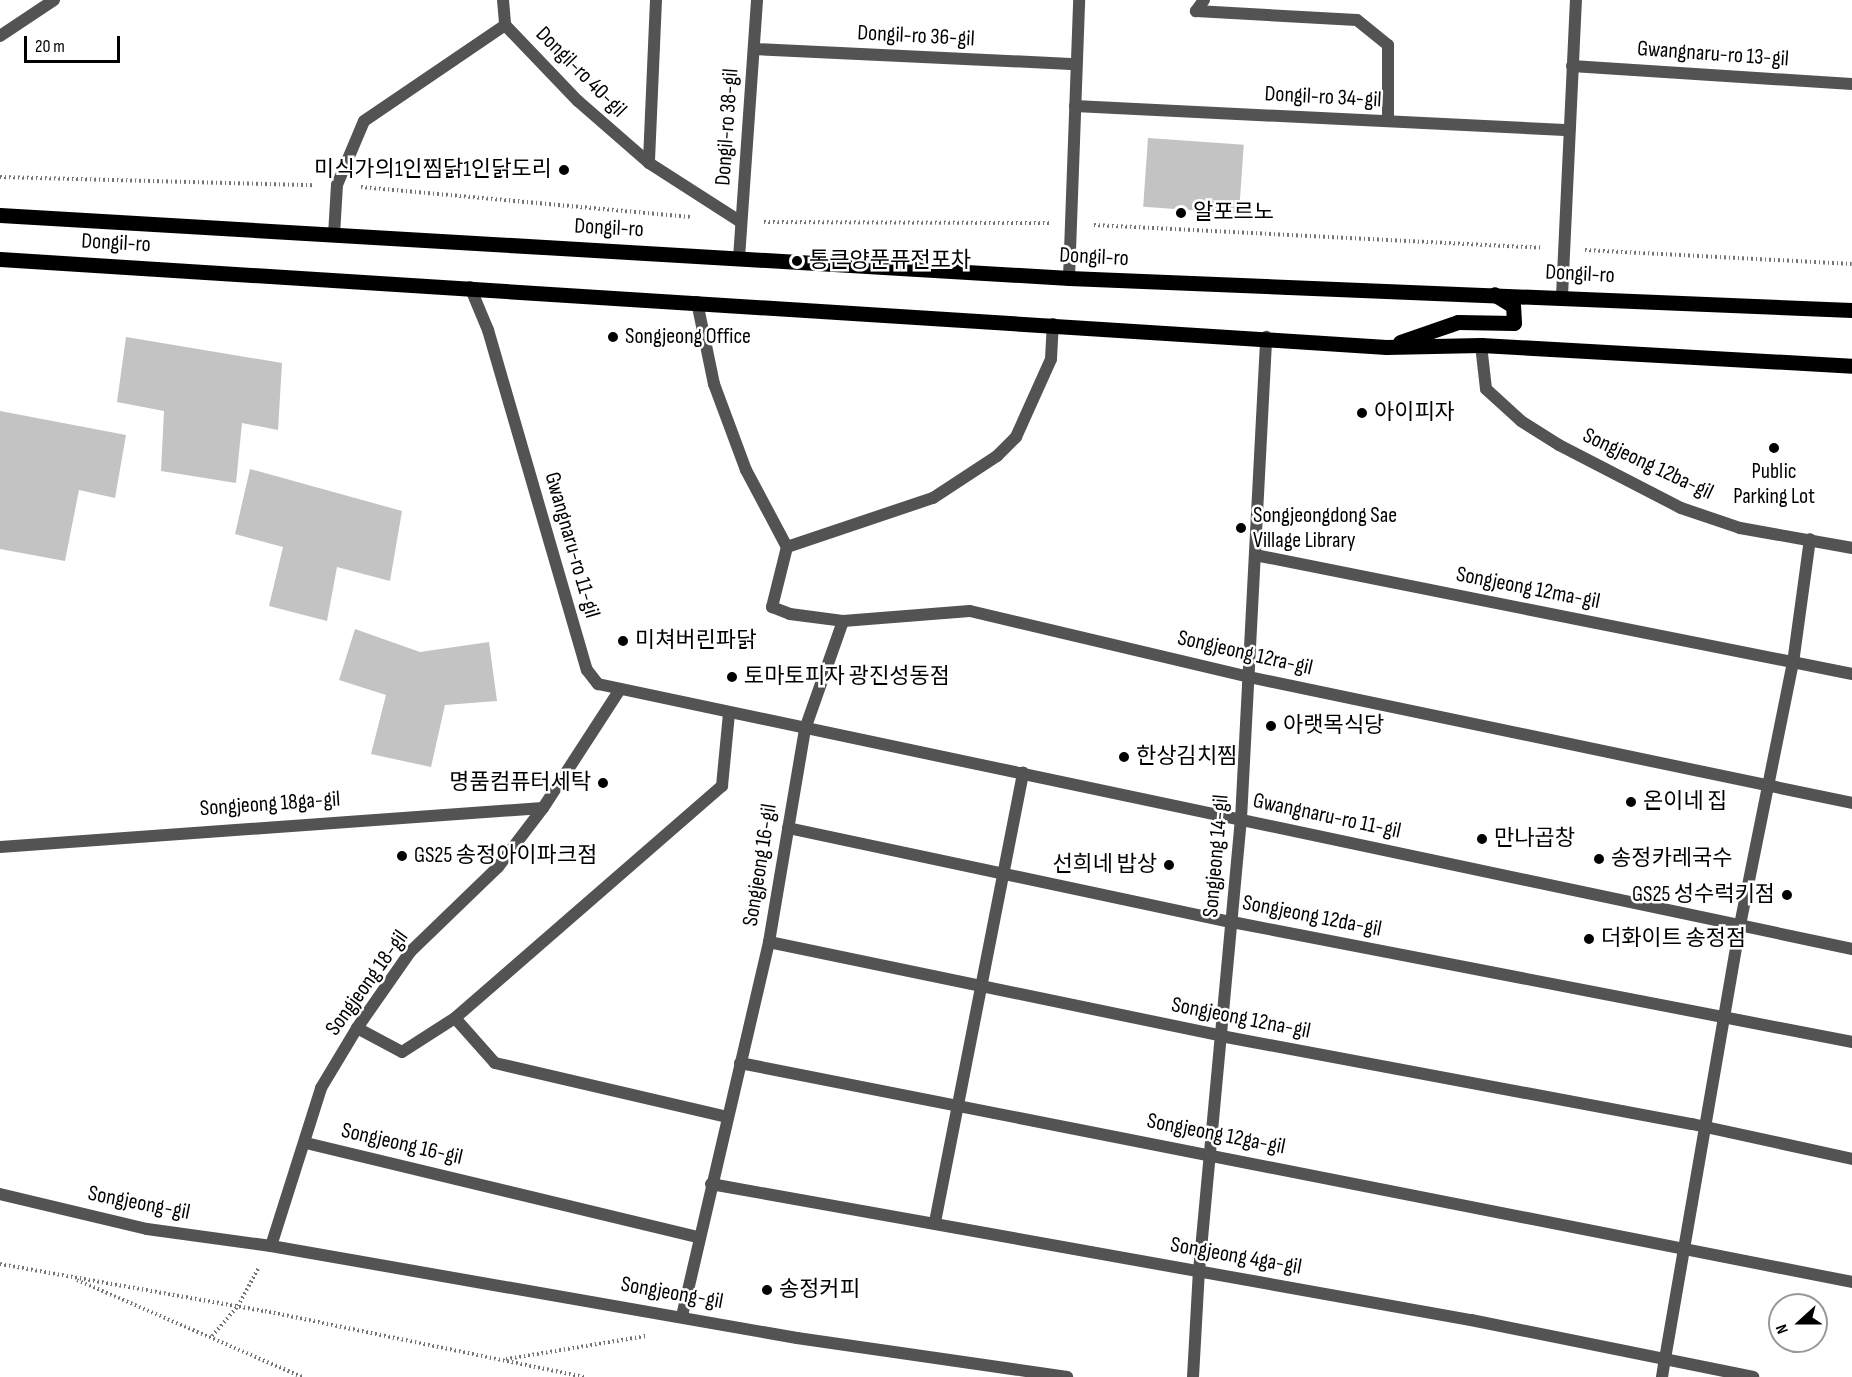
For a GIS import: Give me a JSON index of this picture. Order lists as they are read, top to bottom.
{
  "streets": {
    "main road": ["Dongil-ro"],
    "street": [
      "Dongil-ro 36-gil",
      "Gwangnaru-ro 13-gil",
      "Dongil-ro 40-gil",
      "Dongil-ro 34-gil",
      "Dongil-ro 38-gil",
      "Songjeong 12ba-gil",
      "Gwangnaru-ro 11-gil",
      "Songjeong 12ma-gil",
      "Songjeong 12ra-gil",
      "Songjeong 18ga-gil",
      "Songjeong 14-gil",
      "Songjeong 16-gil",
      "Songjeong 12da-gil",
      "Songjeong 18-gil",
      "Songjeong 12na-gil",
      "Songjeong 12ga-gil",
      "Songjeong-gil",
      "Songjeong 4ga-gil"
    ]
  },
  "crossings": [
    ["Dongil-ro 36-gil", "Dongil-ro 38-gil"],
    ["Dongil-ro 40-gil", "Dongil-ro 38-gil"],
    ["Dongil-ro 38-gil", "Dongil-ro"],
    ["Dongil-ro", "Songjeong 12ba-gil"],
    ["Dongil-ro", "Gwangnaru-ro 11-gil"],
    ["Dongil-ro", "Songjeong 14-gil"],
    ["Gwangnaru-ro 11-gil", "Songjeong 14-gil"],
    ["Gwangnaru-ro 11-gil", "Songjeong 16-gil"],
    ["Gwangnaru-ro 11-gil", "Songjeong 18-gil"],
    ["Songjeong 12ma-gil", "Songjeong 14-gil"],
    ["Songjeong 12ra-gil", "Songjeong 14-gil"],
    ["Songjeong 12ra-gil", "Songjeong 16-gil"],
    ["Songjeong 18ga-gil", "Songjeong 18-gil"],
    ["Songjeong 14-gil", "Songjeong 12da-gil"],
    ["Songjeong 14-gil", "Songjeong 12na-gil"],
    ["Songjeong 14-gil", "Songjeong 12ga-gil"],
    ["Songjeong 14-gil", "Songjeong 4ga-gil"],
    ["Songjeong 16-gil", "Songjeong 12da-gil"],
    ["Songjeong 16-gil", "Songjeong 18-gil"],
    ["Songjeong 16-gil", "Songjeong 12na-gil"],
    ["Songjeong 16-gil", "Songjeong 12ga-gil"],
    ["Songjeong 16-gil", "Songjeong-gil"],
    ["Songjeong 16-gil", "Songjeong 4ga-gil"],
    ["Songjeong 18-gil", "Songjeong-gil"]
  ],
  "places": [
    "미식가의1인찜닭1인닭도리",
    "알포르노",
    "통큰양푼퓨전포차",
    "Songjeong Office",
    "아이피자",
    "Public Parking Lot",
    "Songjeongdong Sae Village Library",
    "미쳐버린파닭",
    "토마토피자 광진성동점",
    "아랫목식당",
    "한상김치찜",
    "명품컴퓨터세탁",
    "온이네 집",
    "만나곱창",
    "GS25 송정아이파크점",
    "송정카레국수",
    "선희네 밥상",
    "GS25 성수럭키점",
    "더화이트 송정점",
    "송정커피"
  ],
  "scale_bar": "20 m",
  "north": "left"
}
